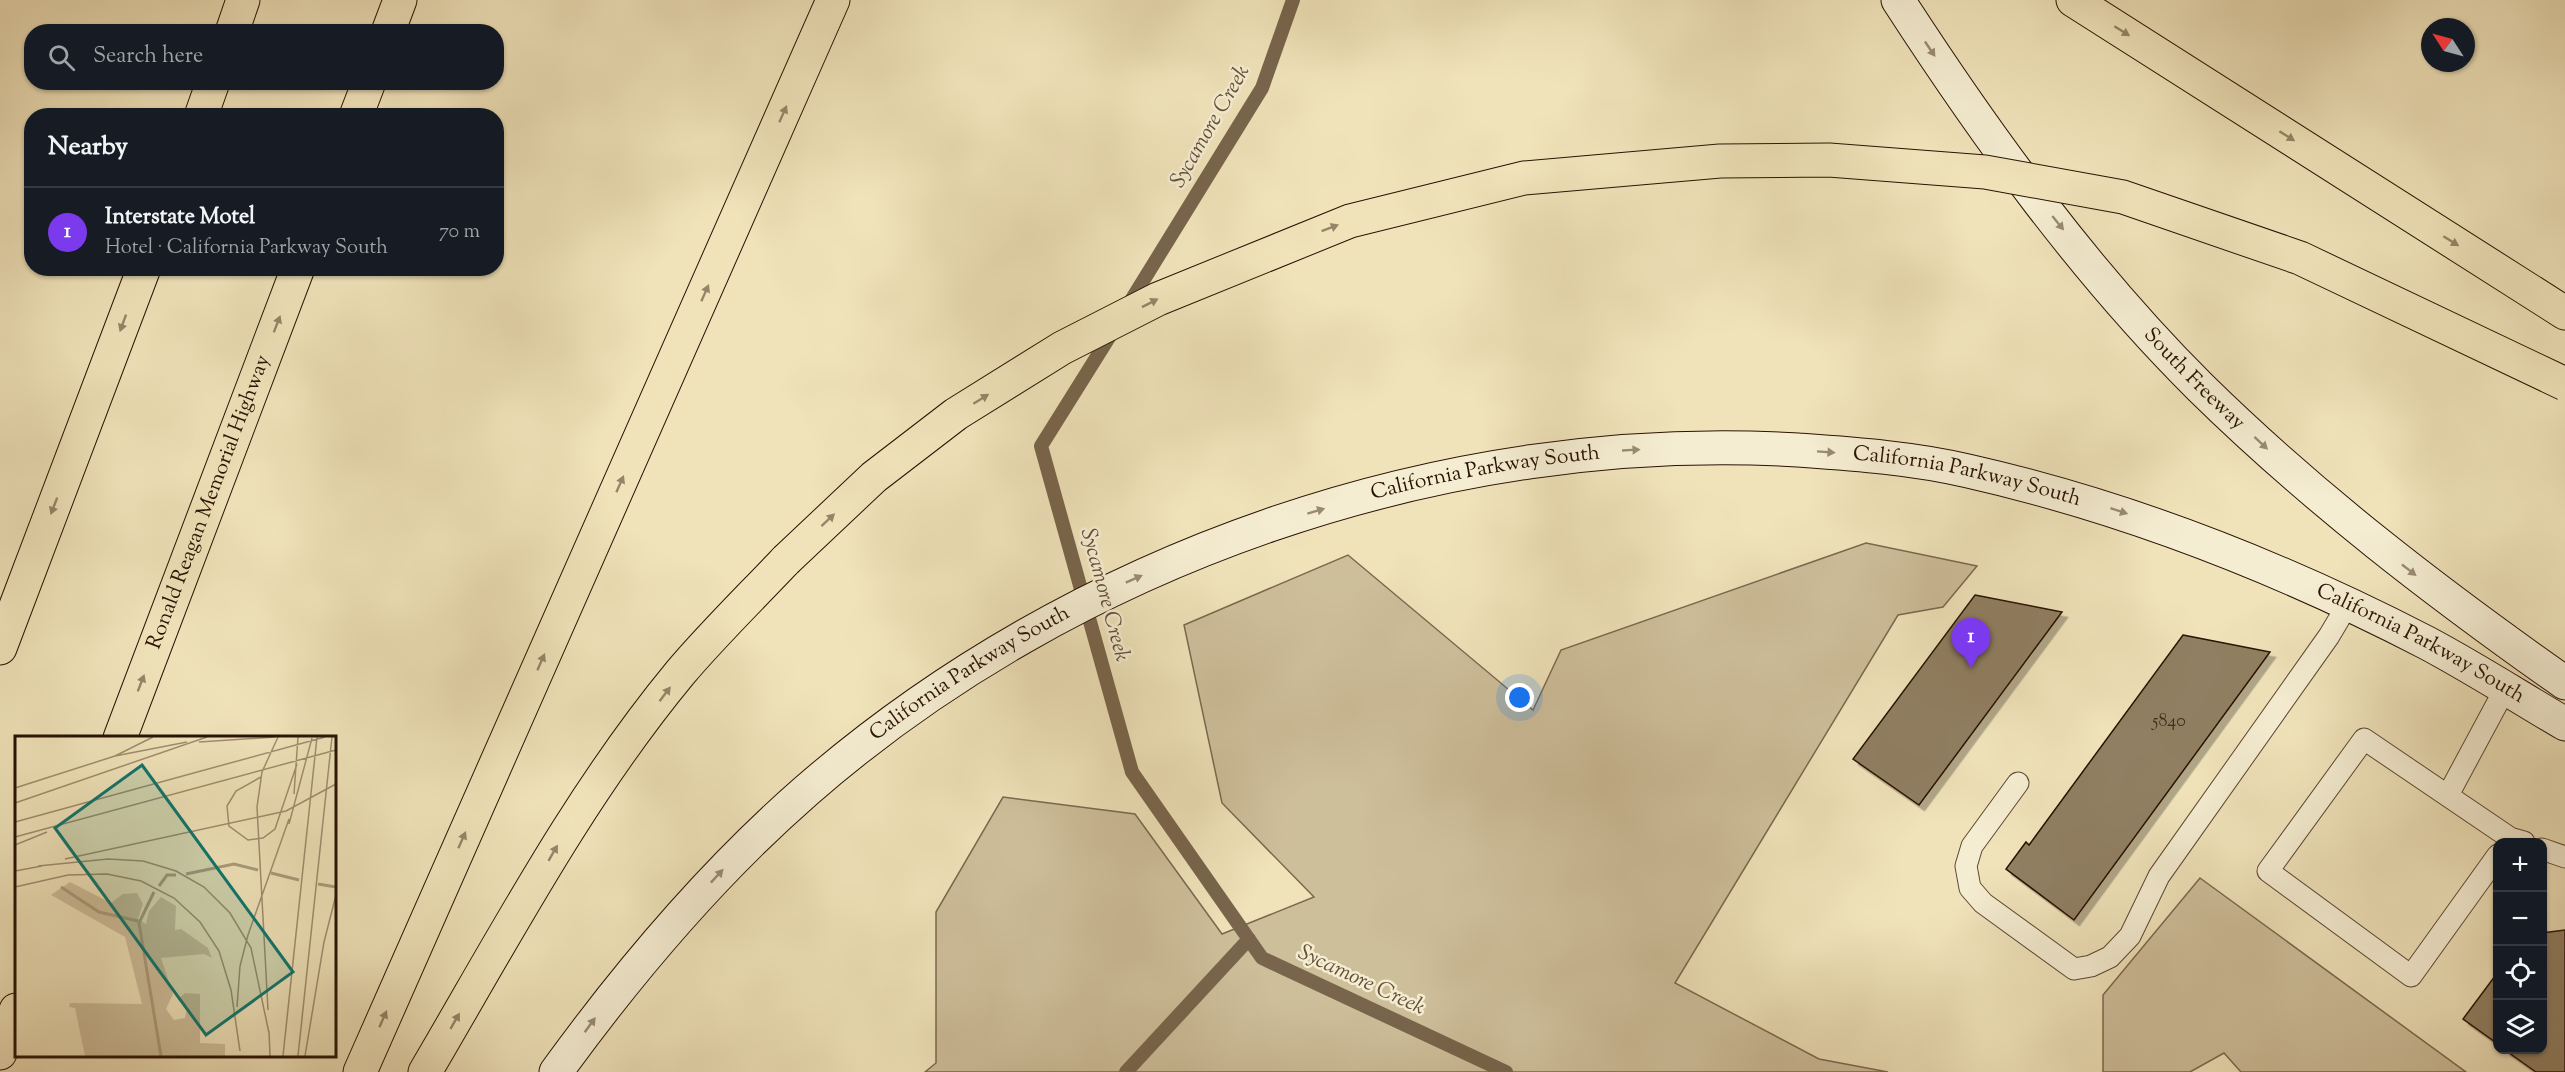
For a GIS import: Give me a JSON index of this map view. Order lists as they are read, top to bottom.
{
  "streets": {
    "highway": ["Ronald Reagan Memorial Highway"],
    "main road": ["South Freeway", "California Parkway South"]
  },
  "one_way": ["South Freeway", "California Parkway South"],
  "water": ["Sycamore Creek"],
  "house_numbers": ["5840"],
  "north": "top left",
  "page": {
    "search": "Search here",
    "heading": "Nearby",
    "list": [
      {
        "mark": "1",
        "name": "Interstate Motel",
        "note": "Hotel · California Parkway South",
        "value": "70 m"
      }
    ],
    "pins": "1",
    "map_buttons": ["+", "−"]
  }
}
